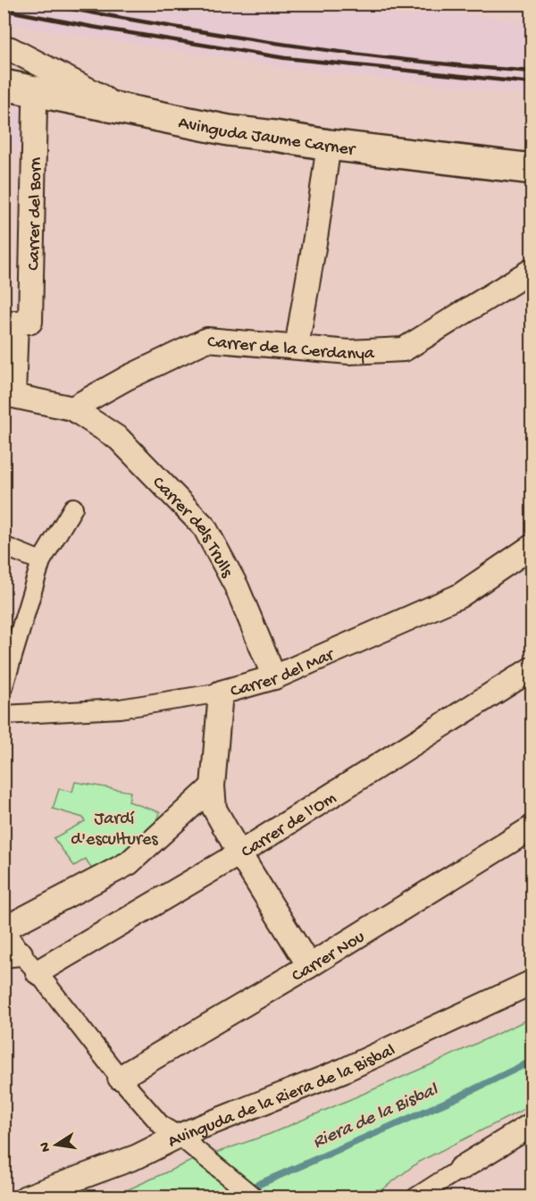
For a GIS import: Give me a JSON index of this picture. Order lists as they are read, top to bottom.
{
  "streets": {
    "street": [
      "Avinguda Jaume Carner",
      "Carrer del Born",
      "Carrer de la Cerdanya",
      "Carrer dels Trulls",
      "Carrer del Mar",
      "Carrer de l'Om",
      "Carrer Nou",
      "Avinguda de la Riera de la Bisbal"
    ]
  },
  "crossings": [
    ["Avinguda Jaume Carner", "Carrer del Born"],
    ["Carrer de la Cerdanya", "Carrer dels Trulls"],
    ["Carrer dels Trulls", "Carrer del Mar"]
  ],
  "water": ["Riera de la Bisbal"],
  "parks": ["Jardí d'escultures"],
  "north": "left"
}
